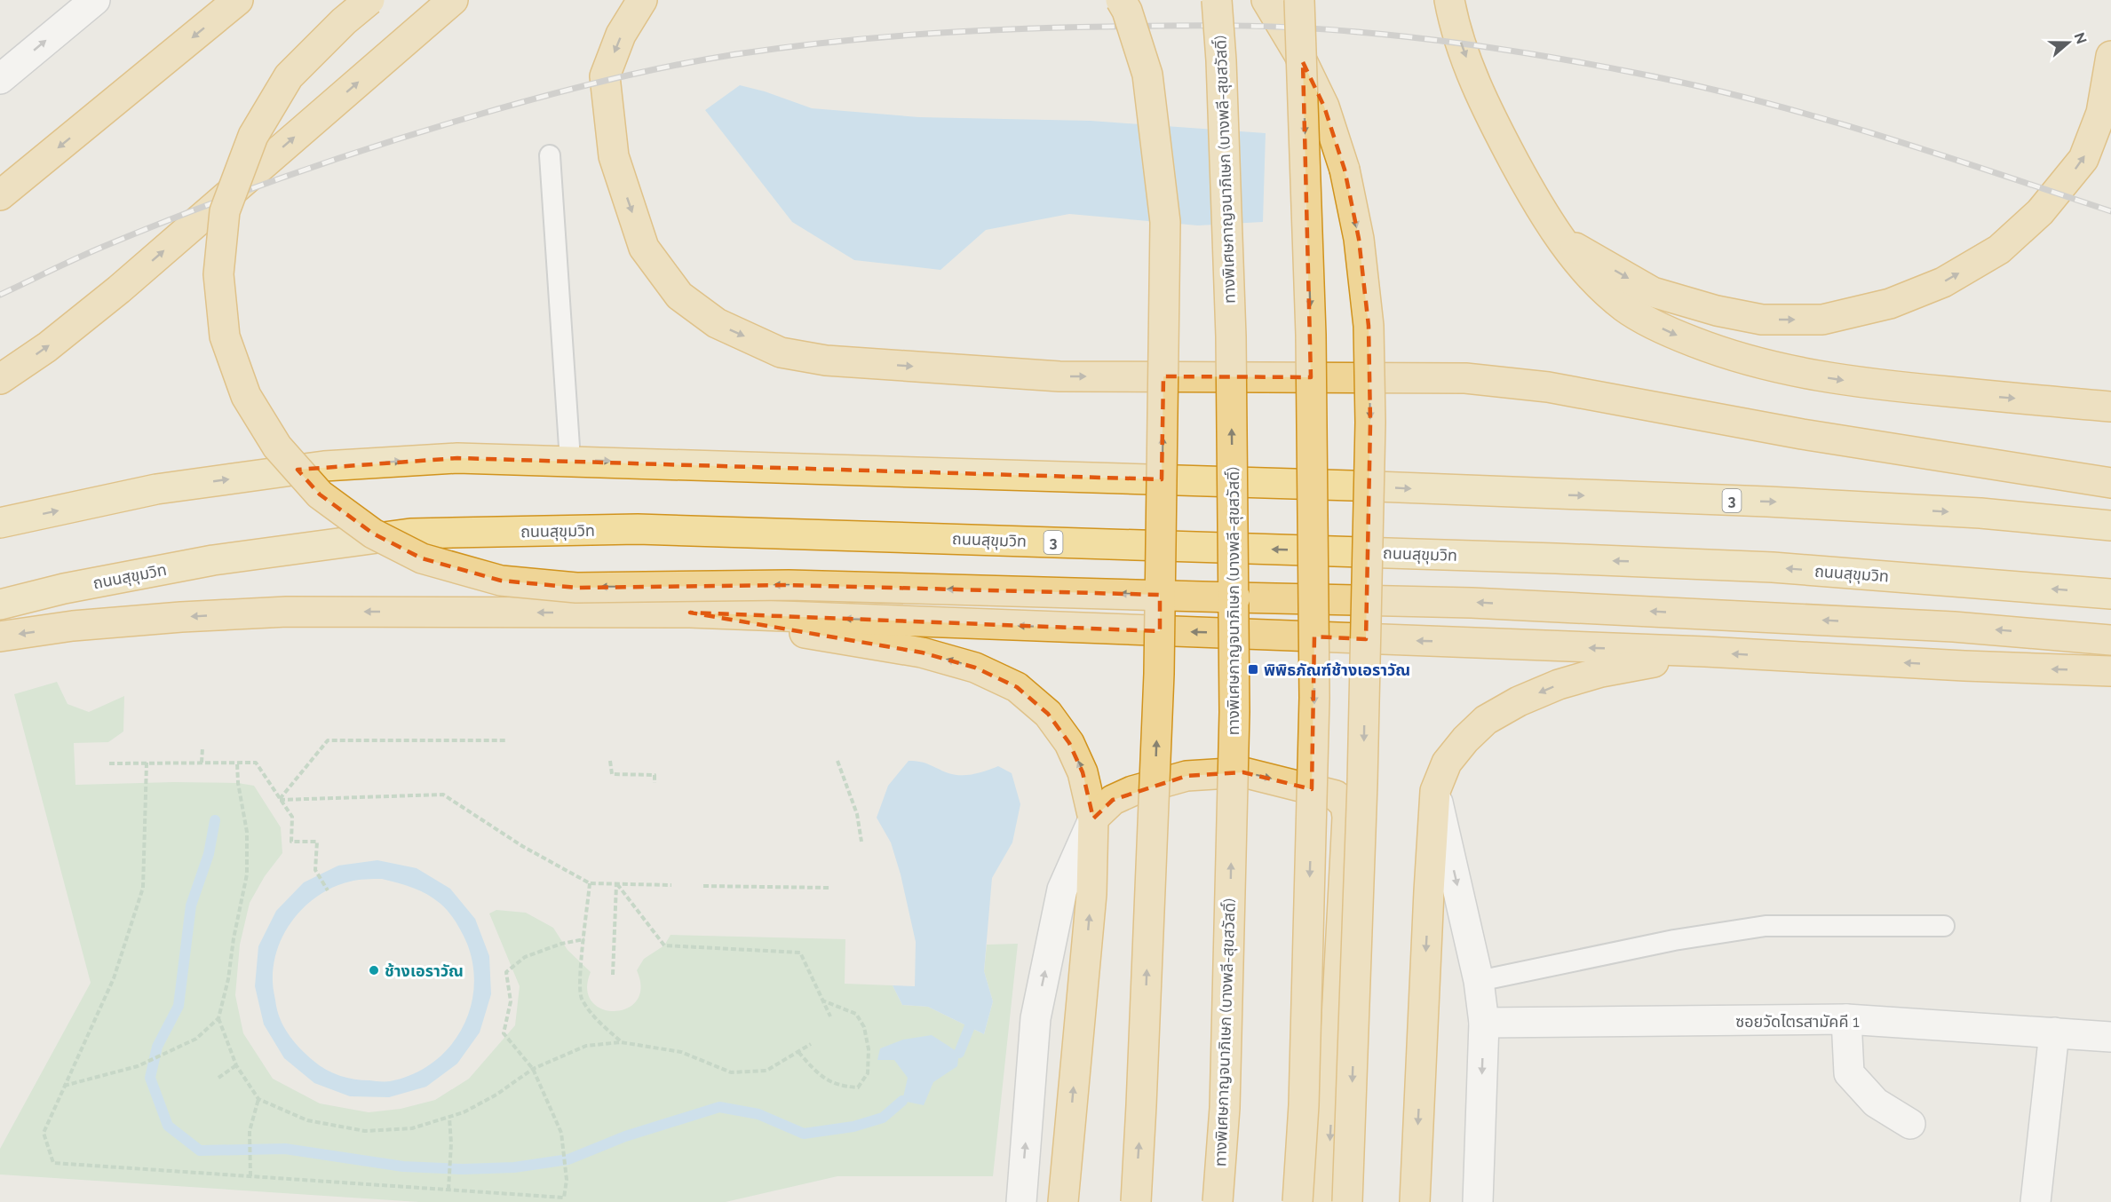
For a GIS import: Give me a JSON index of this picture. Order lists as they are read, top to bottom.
{
  "streets": {
    "highway": ["ทางพิเศษกาญจนาภิเษก (บางพลี-สุขสวัสดิ์)", "3", "ถนนสุขุมวิท"],
    "street": ["ซอยวัดไตรสามัคคี 1"]
  },
  "places": {
    "transit": ["พิพิธภัณฑ์ช้างเอราวัณ"],
    "other": ["ช้างเอราวัณ"]
  },
  "north": "right"
}
